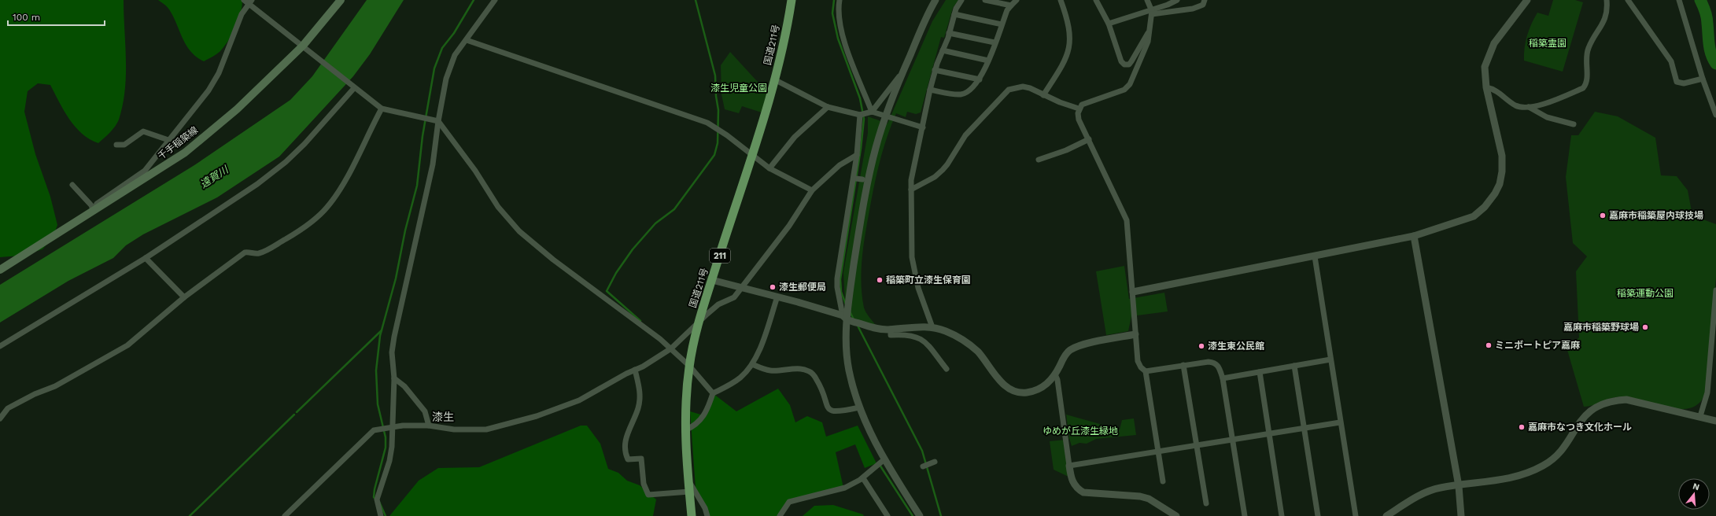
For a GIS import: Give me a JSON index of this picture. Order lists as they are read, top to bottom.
{
  "streets": {
    "highway": ["国道211号", "211"],
    "main road": ["千手稲築線"]
  },
  "districts": ["漆生"],
  "water": ["遠賀川"],
  "parks": [
    "稲築霊園",
    "漆生児童公園",
    "稲築運動公園",
    "ゆめが丘漆生緑地"
  ],
  "places": [
    "嘉麻市稲築屋内球技場",
    "稲築町立漆生保育園",
    "漆生郵便局",
    "嘉麻市稲築野球場",
    "ミニボートピア嘉麻",
    "漆生東公民館",
    "嘉麻市なつき文化ホール"
  ],
  "scale_bar": "100 m",
  "north": "top"
}
